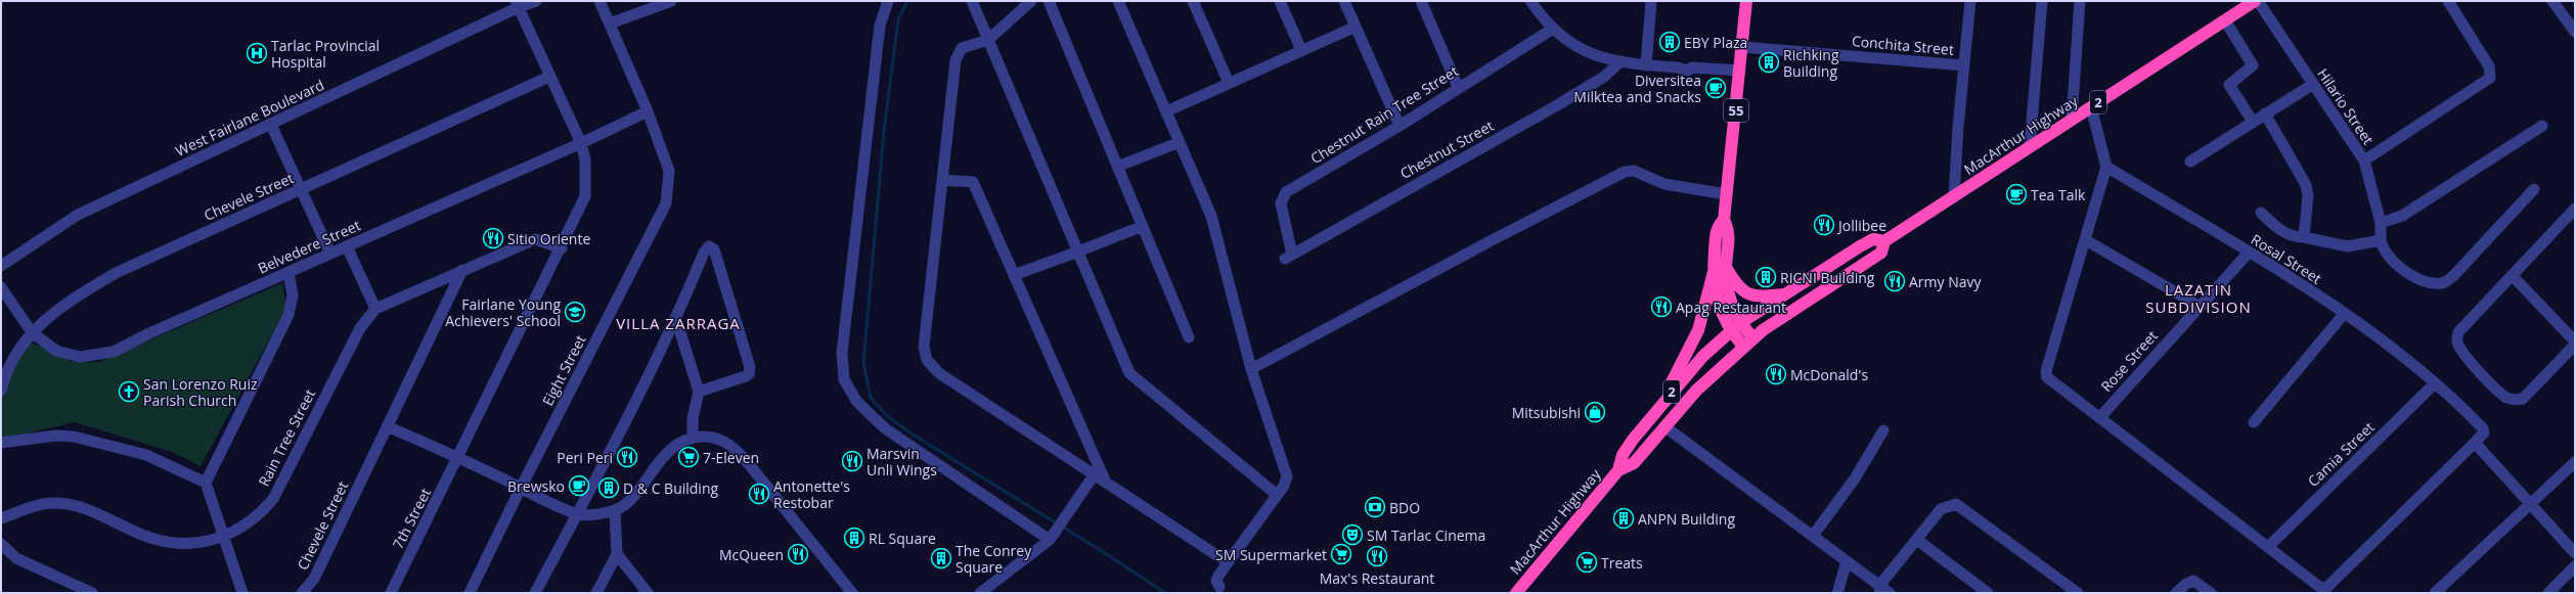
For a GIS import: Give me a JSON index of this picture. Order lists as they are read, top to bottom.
{
  "streets": {
    "highway": ["2", "55", "MacArthur Highway"],
    "street": [
      "Conchita Street",
      "Hilario Street",
      "Chestnut Rain Tree Street",
      "West Fairlane Boulevard",
      "Chestnut Street",
      "Chevele Street",
      "Belvedere Street",
      "Rosal Street",
      "Rose Street",
      "Eight Street",
      "Rain Tree Street",
      "Camia Street",
      "7th Street"
    ]
  },
  "crossings": [
    ["Conchita Street", "55"],
    ["55", "MacArthur Highway"],
    ["Chestnut Rain Tree Street", "Chestnut Street"],
    ["West Fairlane Boulevard", "7th Street"],
    ["Chevele Street", "Belvedere Street"],
    ["Chevele Street", "Rain Tree Street"],
    ["Chevele Street", "7th Street"],
    ["Belvedere Street", "Eight Street"],
    ["Belvedere Street", "7th Street"],
    ["Rosal Street", "Rose Street"],
    ["Rosal Street", "Camia Street"],
    ["Rain Tree Street", "7th Street"]
  ],
  "districts": ["LAZATIN SUBDIVISION", "VILLA ZARRAGA"],
  "places": {
    "building": [
      "EBY Plaza",
      "Richking Building",
      "RICNI Building",
      "D & C Building",
      "ANPN Building",
      "RL Square",
      "The Conrey Square"
    ],
    "hospital": ["Tarlac Provincial Hospital"],
    "cafe": ["Diversitea Milktea and Snacks", "Tea Talk", "Brewsko"],
    "restaurant": [
      "Jollibee",
      "Sitio Oriente",
      "Army Navy",
      "Apag Restaurant",
      "McDonald's",
      "Peri Peri",
      "Marsvin Unli Wings",
      "Antonette's Restobar",
      "McQueen",
      "Max's Restaurant"
    ],
    "school or university": ["Fairlane Young Achievers' School"],
    "church": ["San Lorenzo Ruiz Parish Church"],
    "shop": ["Mitsubishi"],
    "supermarket": ["7-Eleven", "SM Supermarket", "Treats"],
    "bank": ["BDO"],
    "theatre": ["SM Tarlac Cinema"]
  }
}
